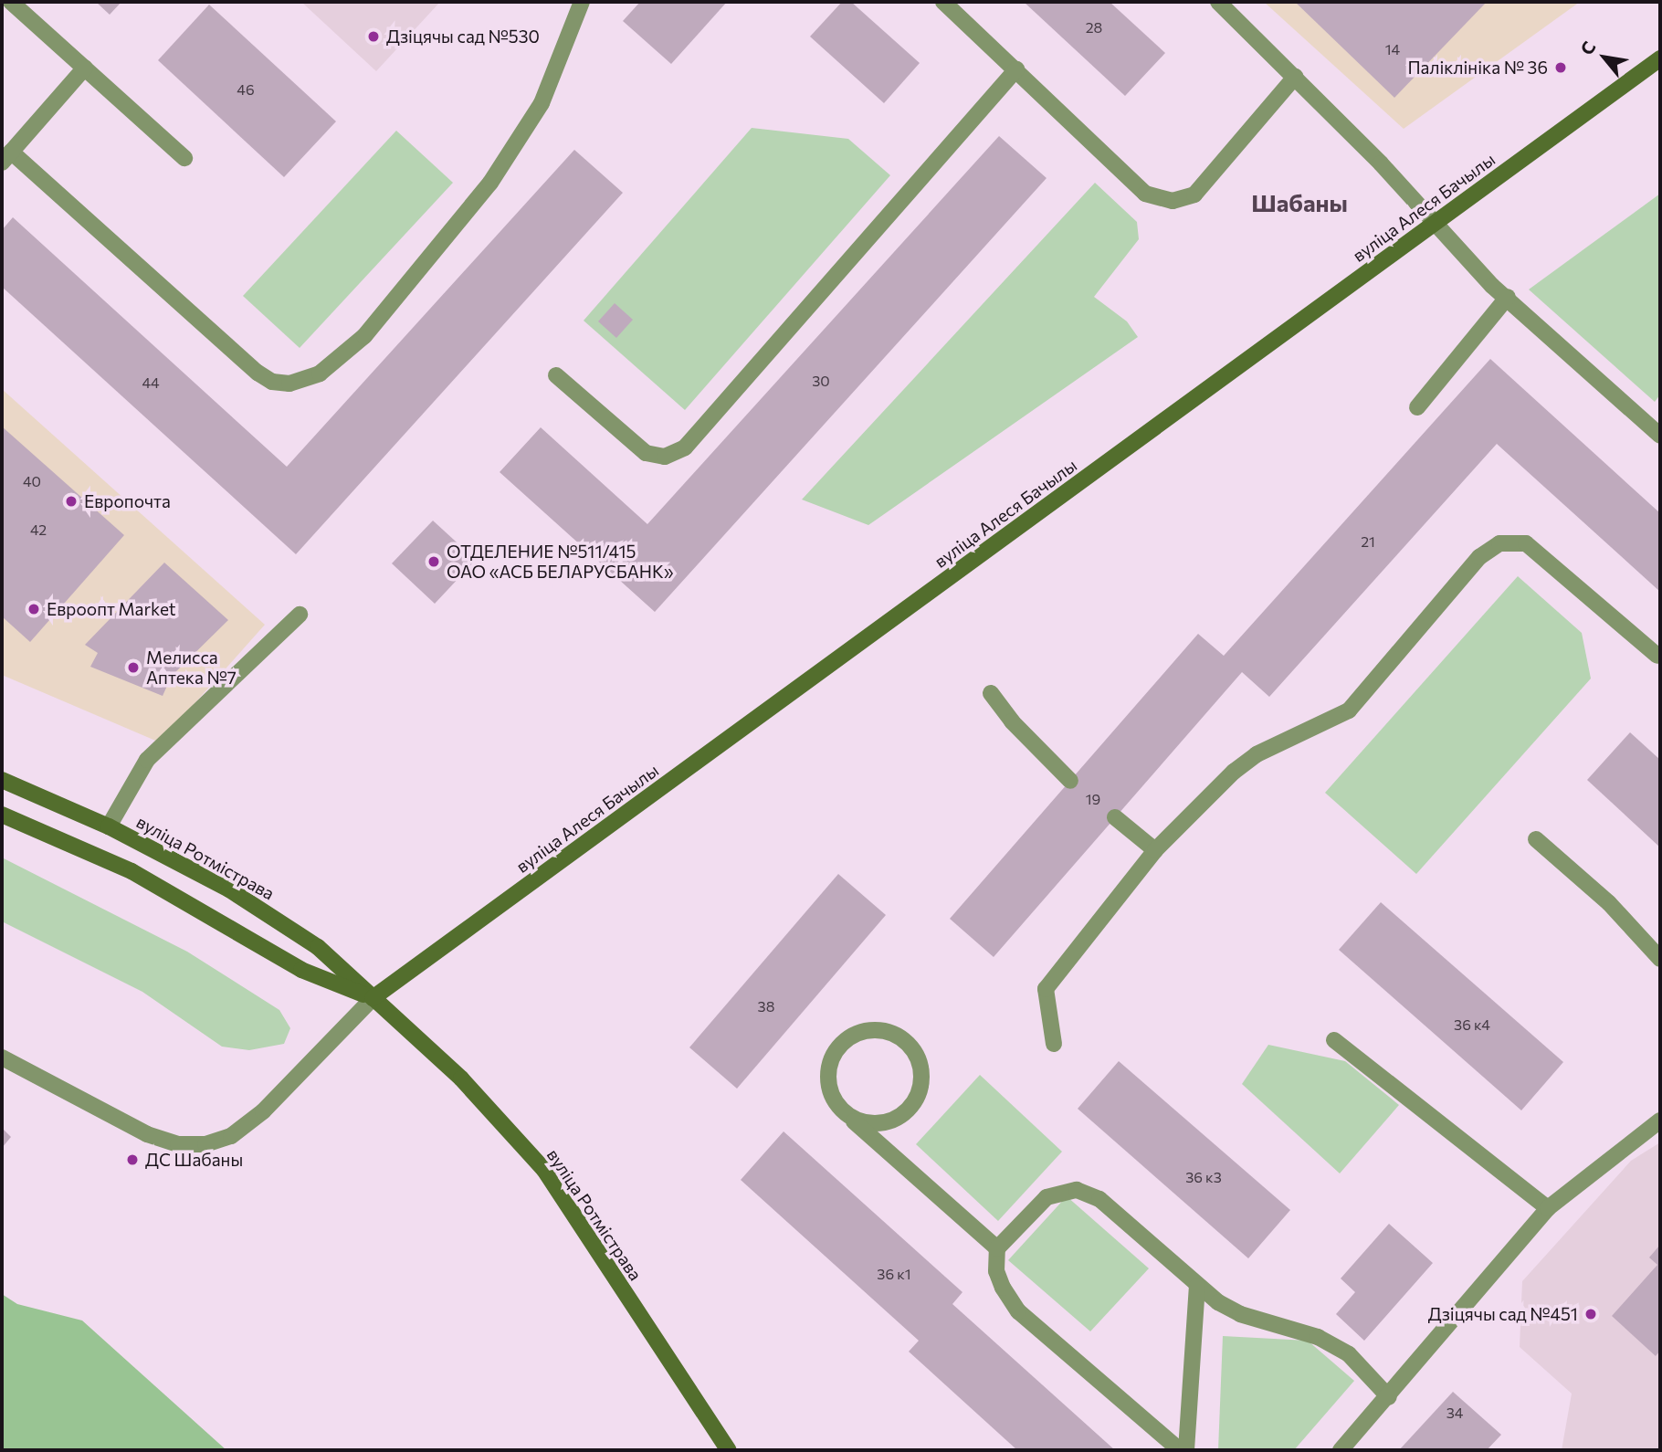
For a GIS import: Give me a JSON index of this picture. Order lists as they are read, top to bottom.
{
  "streets": {
    "street": ["вуліца Алеся Бачылы", "вуліца Ротмістрава"]
  },
  "crossings": [
    ["вуліца Алеся Бачылы", "вуліца Ротмістрава"]
  ],
  "districts": ["Шабаны"],
  "places": [
    "Дзіцячы сад №530",
    "Паліклініка № 36",
    "Европочта",
    "ОТДЕЛЕНИЕ №511/415 ОАО «АСБ БЕЛАРУСБАНК»",
    "Евроопт Market",
    "Мелисса Аптека №7",
    "ДС Шабаны",
    "Дзіцячы сад №451"
  ],
  "house_numbers": [
    "28",
    "14",
    "46",
    "30",
    "44",
    "40",
    "42",
    "21",
    "19",
    "38",
    "36 к4",
    "36 к3",
    "36 к1",
    "34"
  ],
  "north": "top left"
}
